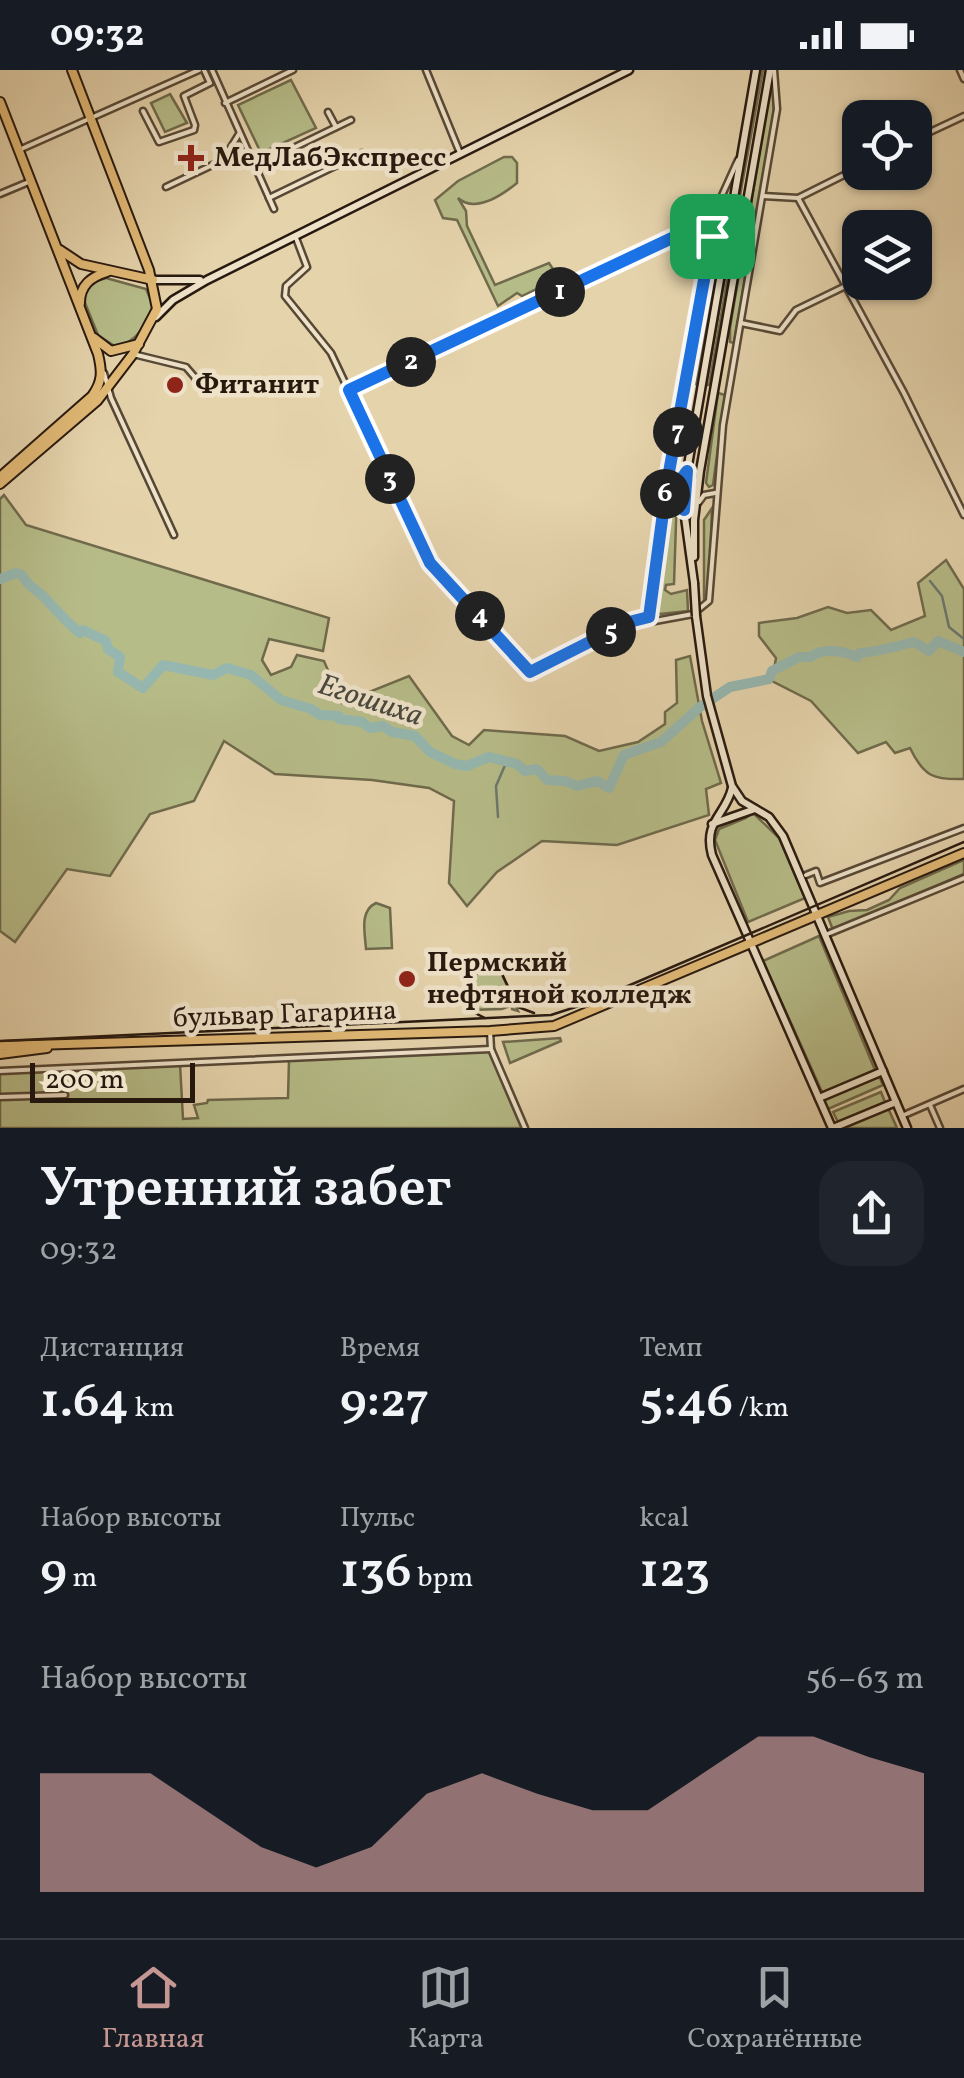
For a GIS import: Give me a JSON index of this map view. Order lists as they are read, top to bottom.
{
  "streets": {
    "main road": ["бульвар Гагарина"]
  },
  "water": ["Егошиха"],
  "places": {
    "health": ["МедЛабЭкспресс"],
    "other": ["Фитанит", "Пермский нефтяной колледж"]
  },
  "scale_bar": "200 m",
  "page": {
    "status": "09:32",
    "pins": [
      "1",
      "2",
      "7",
      "3",
      "6",
      "4",
      "5"
    ],
    "scale": "200 m",
    "heading": ["Утренний забег", "09:32"],
    "stats": [
      ["Дистанция", "1.64 km"],
      ["Время", "9:27"],
      ["Темп", "5:46 /km"],
      ["Набор высоты", "9 m"],
      ["Пульс", "136 bpm"],
      ["kcal", "123"]
    ],
    "chart": ["Набор высоты", "56–63 m"],
    "tabs": ["Главная", "Карта", "Сохранённые"]
  }
}
